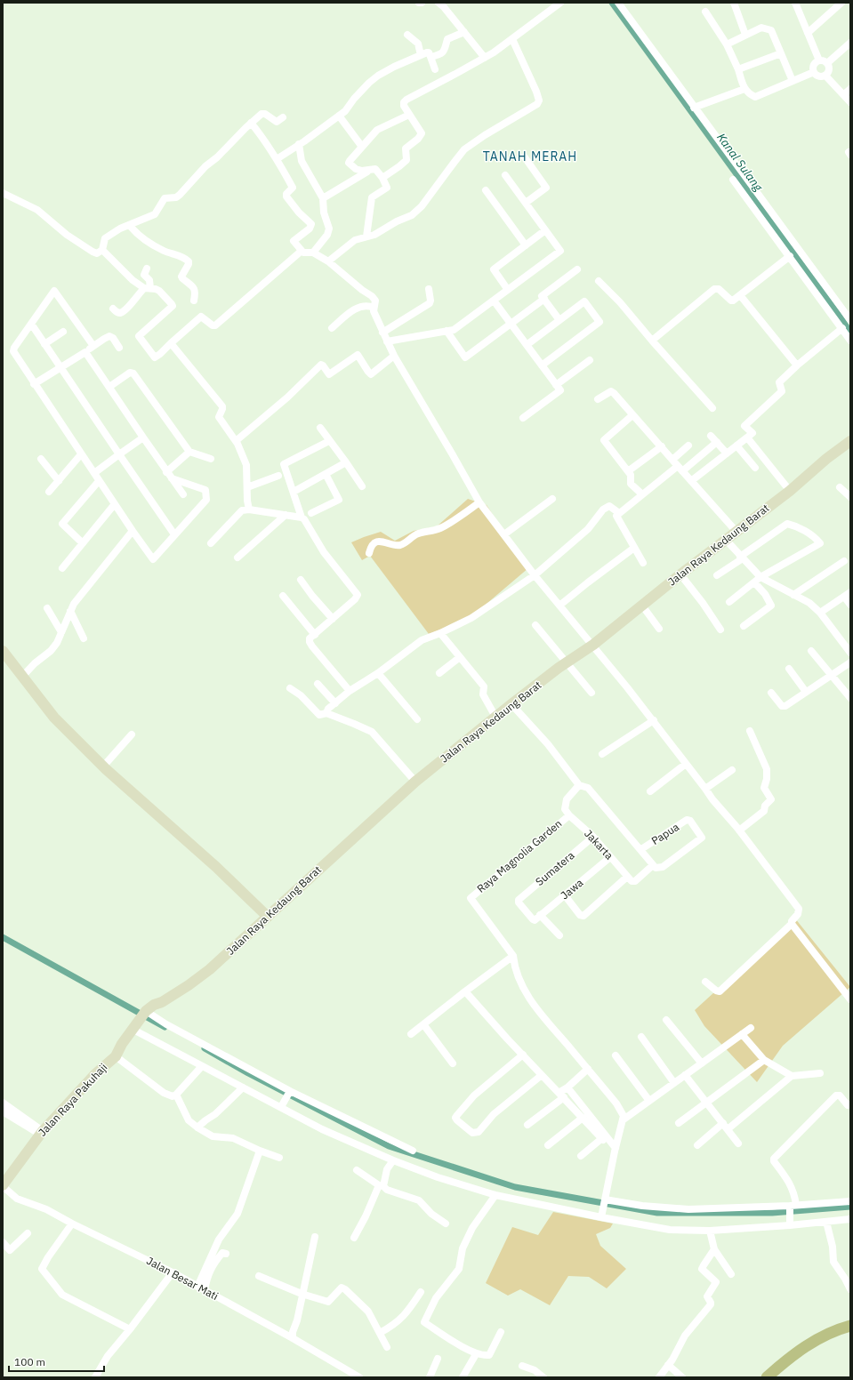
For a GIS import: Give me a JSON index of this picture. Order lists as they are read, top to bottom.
{
  "streets": {
    "street": [
      "Jalan Raya Kedaung Barat",
      "Papua",
      "Jakarta",
      "Raya Magnolia Garden",
      "Sumatera",
      "Jawa",
      "Jalan Raya Pakuhaji",
      "Jalan Besar Mati"
    ]
  },
  "crossings": [
    ["Jalan Raya Kedaung Barat", "Jalan Raya Pakuhaji"],
    ["Jakarta", "Raya Magnolia Garden"],
    ["Jakarta", "Sumatera"],
    ["Jakarta", "Jawa"],
    ["Sumatera", "Jawa"],
    ["Jalan Raya Pakuhaji", "Jalan Besar Mati"]
  ],
  "districts": ["TANAH MERAH"],
  "water": ["Kanal Sulang"],
  "scale_bar": "100 m"
}
